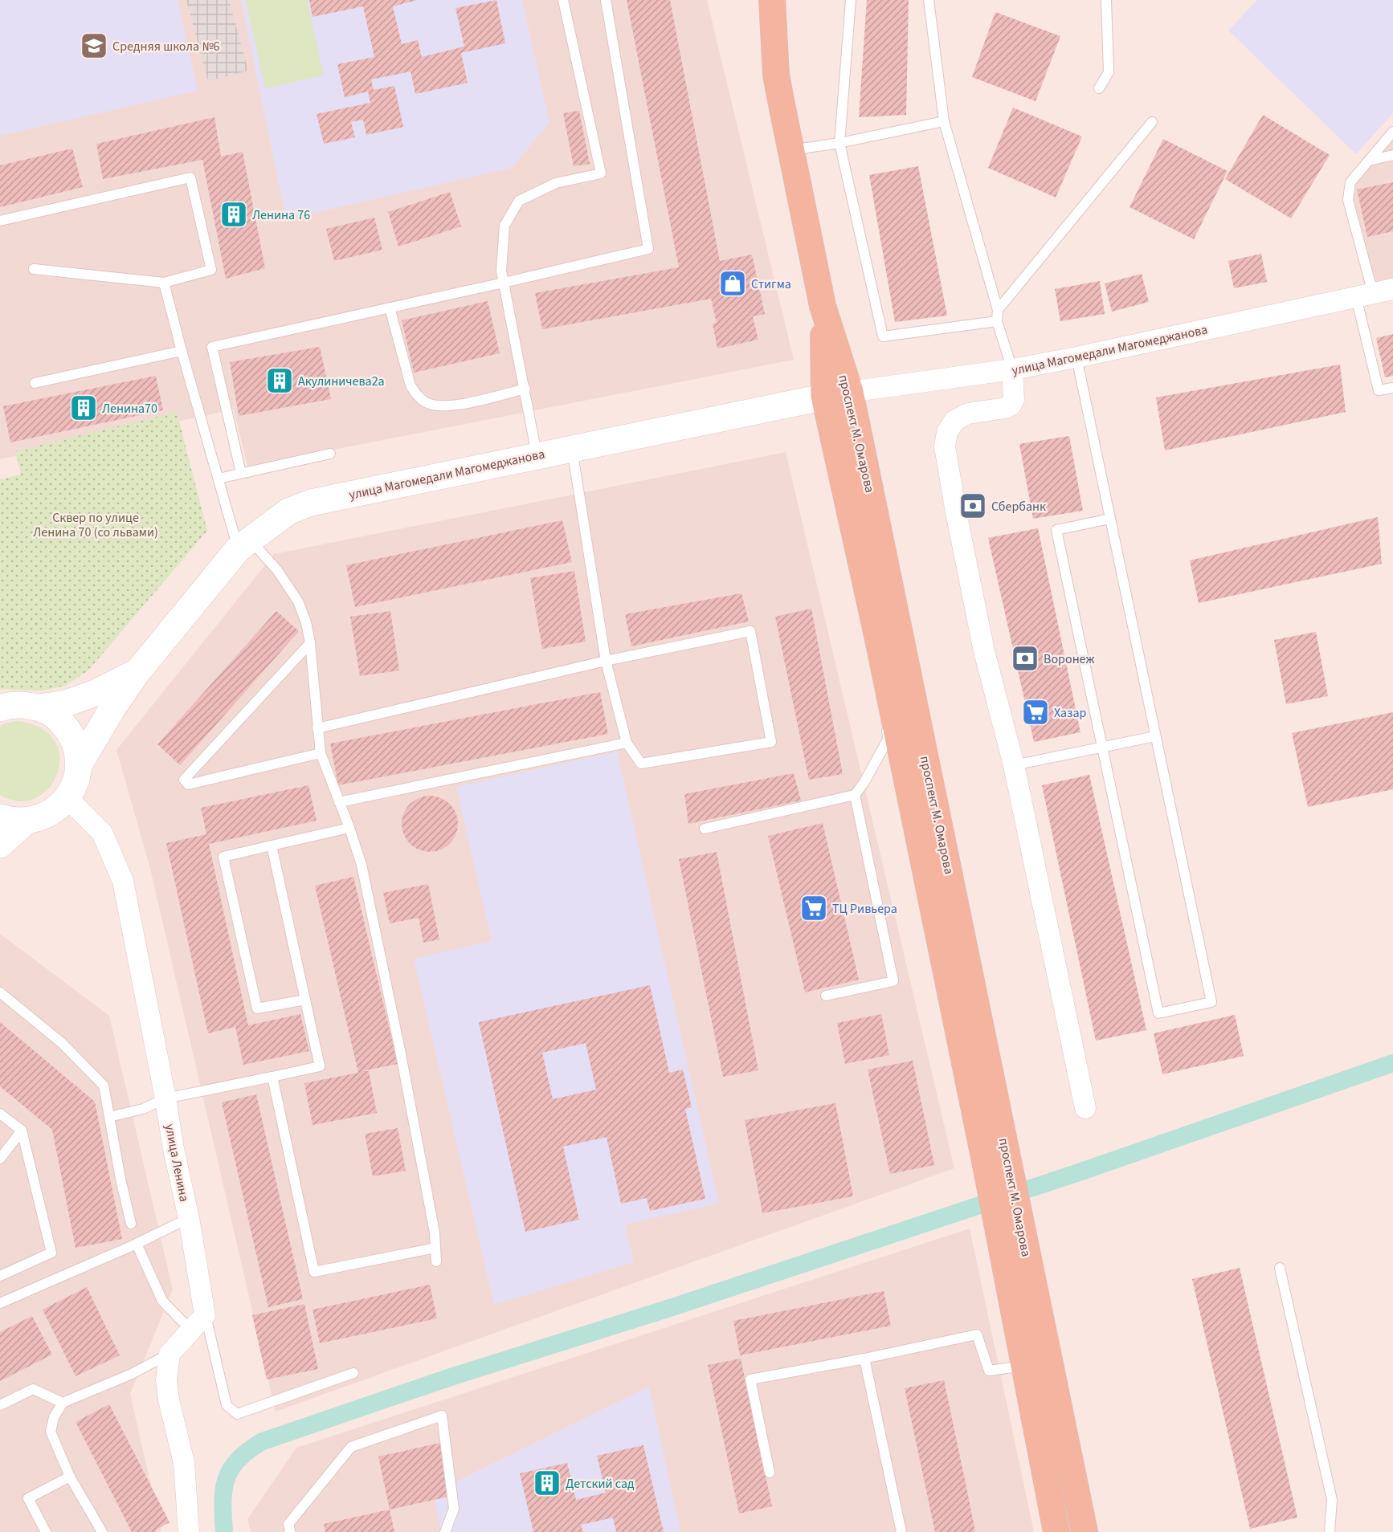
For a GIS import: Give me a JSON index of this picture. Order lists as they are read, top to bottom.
{
  "streets": {
    "main road": ["улица Магомедали Магомеджановa", "проспект М. Омарова", "улица Магомедали Магомеджанова"],
    "street": ["улица Ленина"]
  },
  "crossings": [
    ["улица Магомедали Магомеджановa", "проспект М. Омарова"],
    ["улица Магомедали Магомеджановa", "улица Магомедали Магомеджанова"],
    ["проспект М. Омарова", "улица Магомедали Магомеджанова"]
  ],
  "parks": ["Сквер по улице Ленина 70 (со львами)"],
  "places": {
    "school or university": ["Средняя школа №6"],
    "building": [
      "Ленина 76",
      "Акулиничева2а",
      "Ленина70",
      "Детский сад"
    ],
    "shop": ["Стигма"],
    "bank": ["Сбербанк", "Воронеж"],
    "supermarket": ["Хазар", "ТЦ Ривьера"]
  }
}
